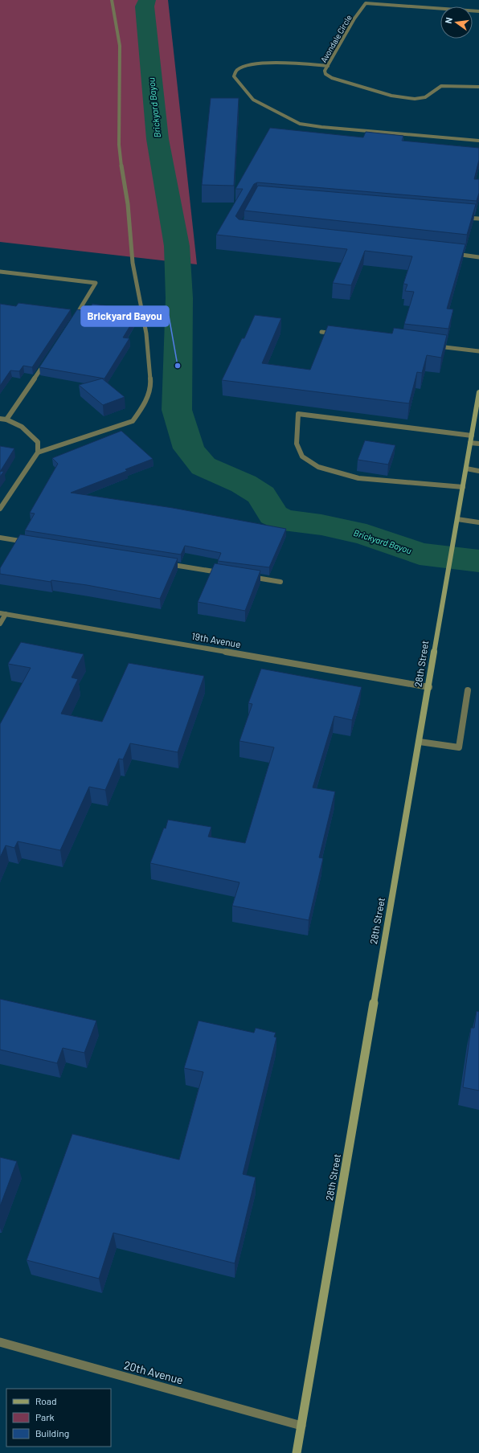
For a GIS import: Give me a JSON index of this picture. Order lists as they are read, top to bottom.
{
  "streets": {
    "main road": ["28th Street"],
    "street": ["Avondale Circle", "19th Avenue", "20th Avenue"]
  },
  "crossings": [
    ["19th Avenue", "28th Street"],
    ["28th Street", "20th Avenue"]
  ],
  "water": ["Brickyard Bayou"],
  "places": ["Brickyard Bayou"],
  "legend": ["Road", "Park", "Building"],
  "north": "left"
}
